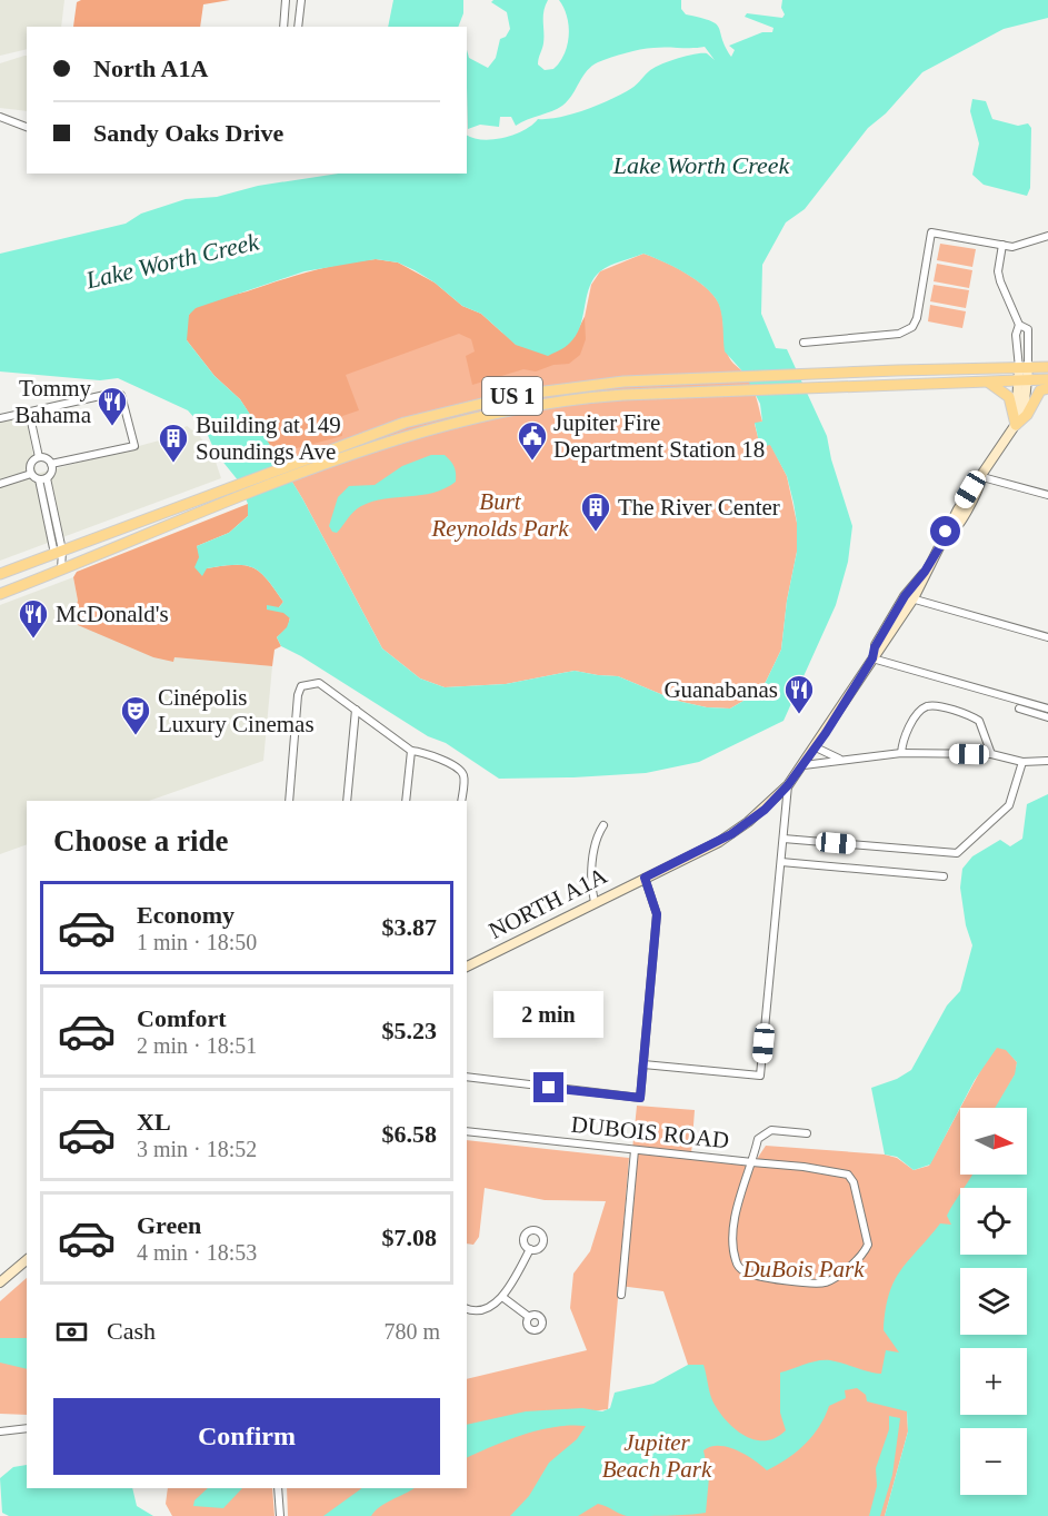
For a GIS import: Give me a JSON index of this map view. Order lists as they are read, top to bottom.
{
  "streets": {
    "main road": ["US 1"],
    "street": ["NORTH A1A", "DUBOIS ROAD"]
  },
  "crossings": [
    ["US 1", "NORTH A1A"]
  ],
  "water": ["Lake Worth Creek"],
  "parks": ["Burt Reynolds Park", "DuBois Park", "Jupiter Beach Park"],
  "places": {
    "restaurant": ["Tommy Bahama", "McDonald's", "Guanabanas"],
    "public building": ["Jupiter Fire Department Station 18"],
    "building": ["Building at 149 Soundings Ave", "The River Center"],
    "theatre": ["Cinépolis Luxury Cinemas"]
  },
  "north": "right",
  "page": {
    "banner": ["North A1A", "Sandy Oaks Drive"],
    "heading": "Choose a ride",
    "list": [
      {
        "name": "Economy",
        "note": "1 min · 18:50",
        "value": "$3.87"
      },
      {
        "name": "Comfort",
        "note": "2 min · 18:51",
        "value": "$5.23"
      },
      {
        "name": "XL",
        "note": "3 min · 18:52",
        "value": "$6.58"
      },
      {
        "name": "Green",
        "note": "4 min · 18:53",
        "value": "$7.08"
      }
    ],
    "bubble": "2 min",
    "map_buttons": ["+", "−"],
    "pay": ["Cash", "780 m"],
    "buttons": "Confirm"
  }
}
